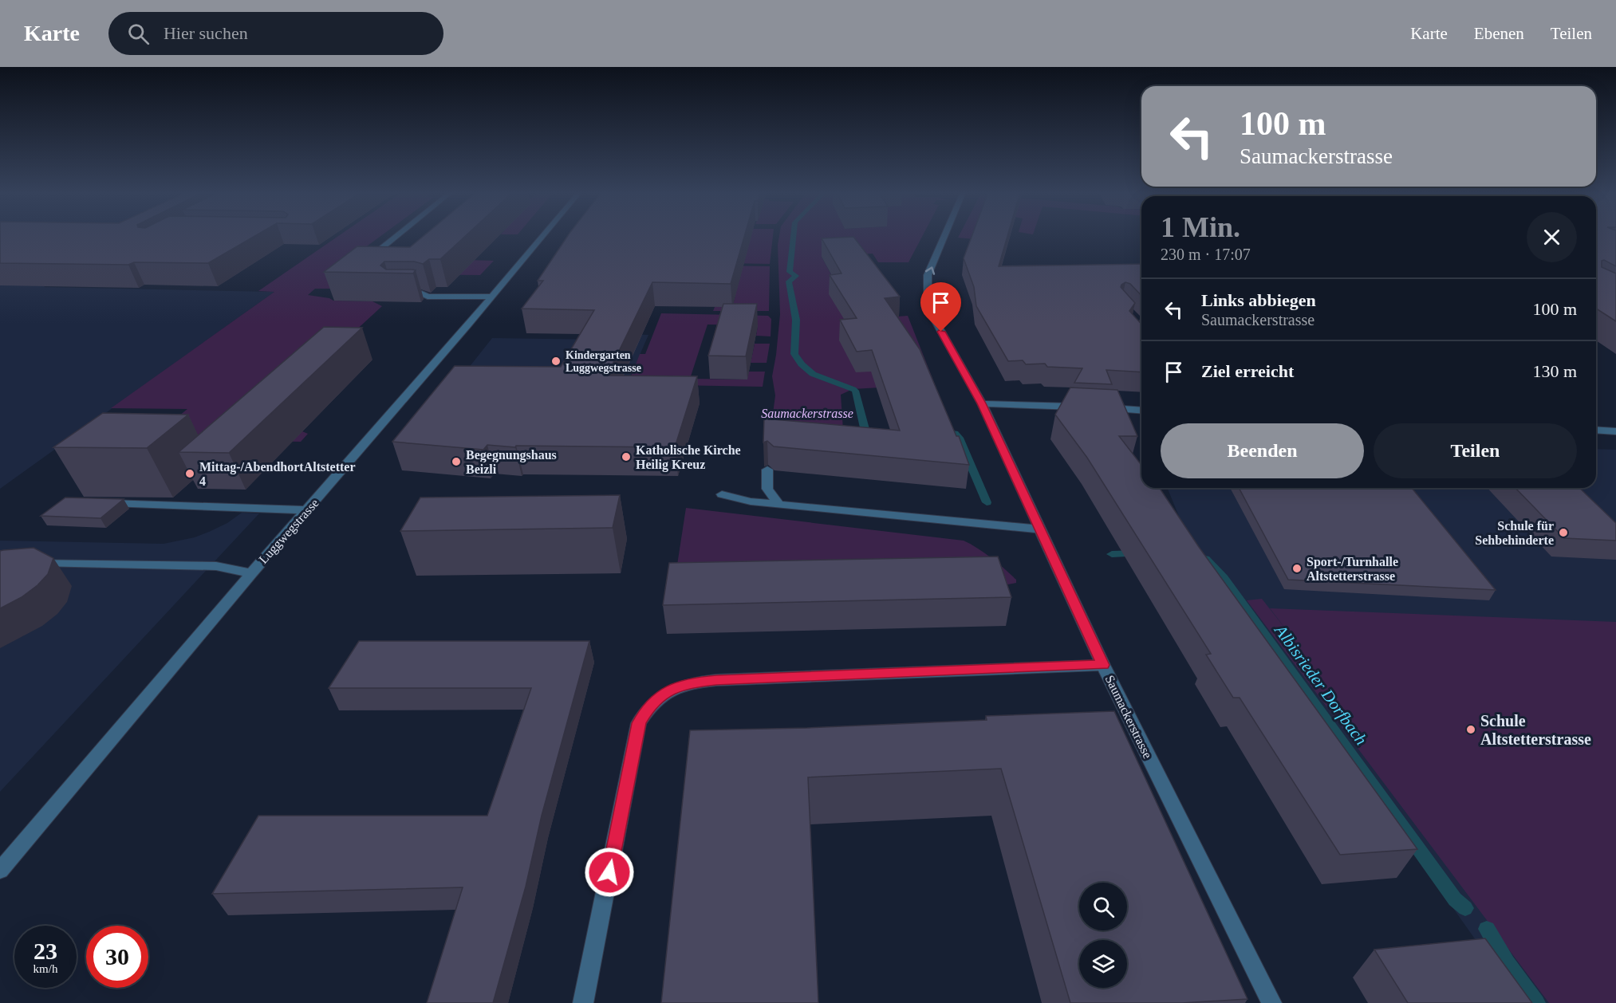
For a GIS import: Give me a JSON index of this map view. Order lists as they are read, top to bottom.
{
  "streets": {
    "street": ["Luggwegstrasse", "Saumackerstrasse"]
  },
  "water": ["Albisrieder Dorfbach"],
  "parks": ["Saumackerstrasse"],
  "places": [
    "Kindergarten Luggwegstrasse",
    "Katholische Kirche Heilig Kreuz",
    "Begegnungshaus Beizli",
    "Mittag-/AbendhortAltstetter 4",
    "Schule für Sehbehinderte",
    "Sport-/Turnhalle Altstetterstrasse",
    "Schule Altstetterstrasse"
  ],
  "page": {
    "header": "Karte",
    "search": "Hier suchen",
    "nav": ["Karte", "Ebenen", "Teilen"],
    "turn": ["100 m", "Saumackerstrasse"],
    "heading": ["1 Min.", "230 m · 17:07"],
    "list": [
      {
        "name": "Links abbiegen",
        "note": "Saumackerstrasse",
        "value": "100 m"
      },
      {
        "name": "Ziel erreicht",
        "value": "130 m"
      }
    ],
    "buttons": ["Beenden", "Teilen"],
    "speed": "23 km/h",
    "limit": "30"
  }
}
